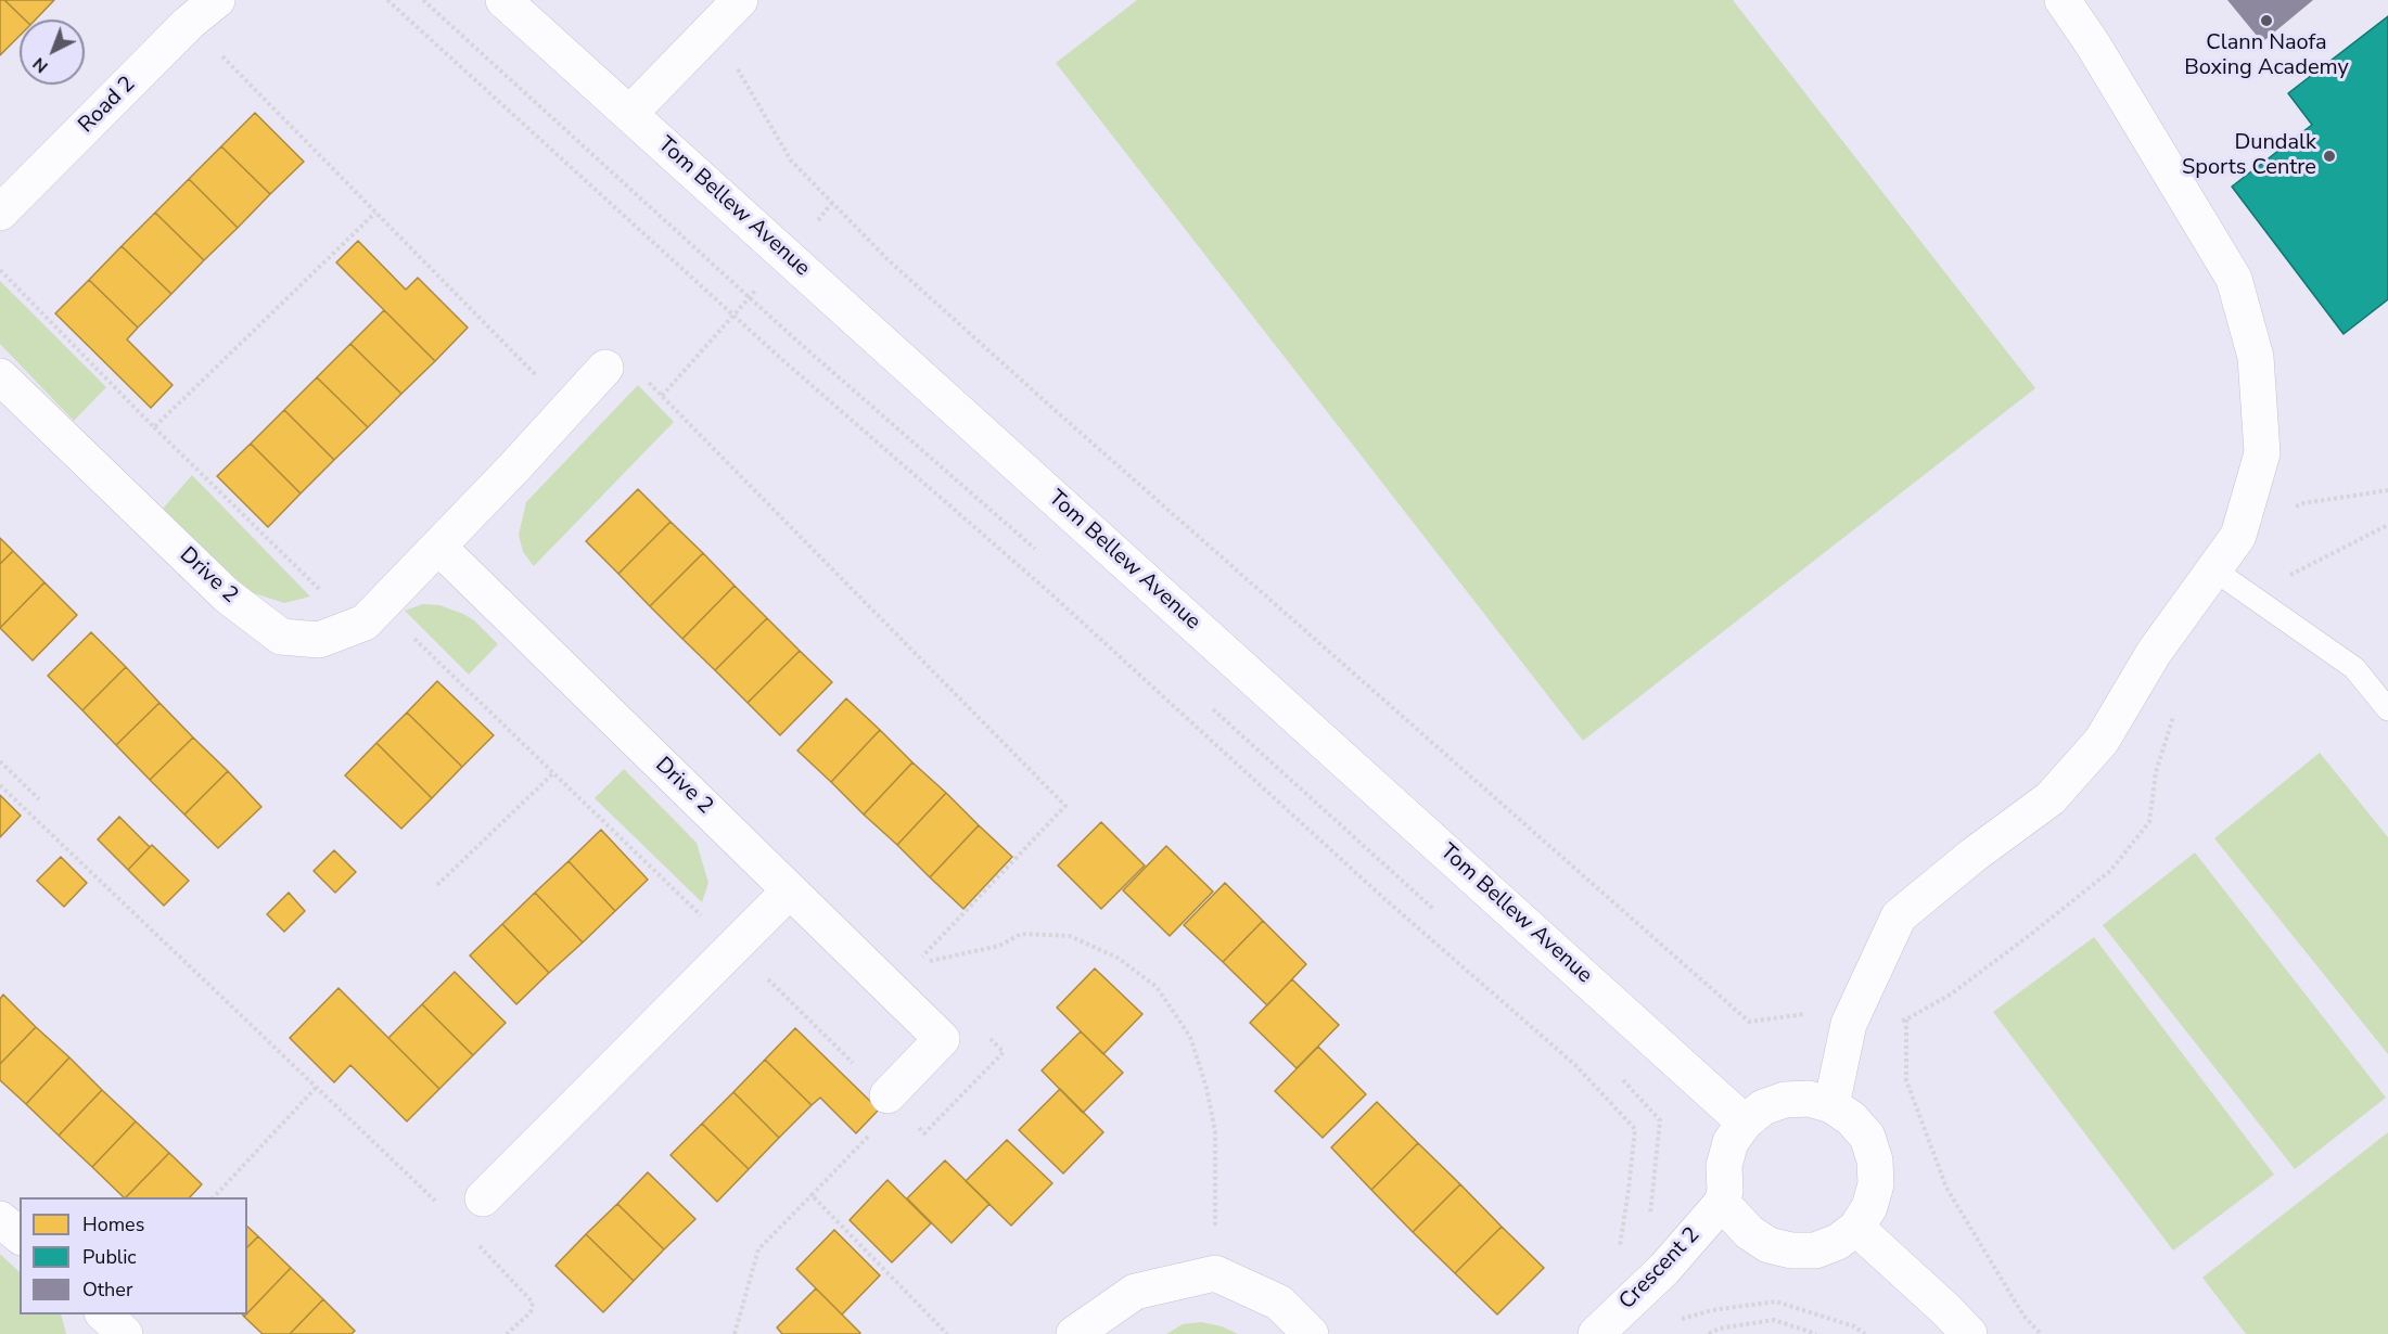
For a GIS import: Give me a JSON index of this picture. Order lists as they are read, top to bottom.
{
  "streets": {
    "street": [
      "Road 2",
      "Tom Bellew Avenue",
      "Drive 2",
      "Crescent 2"
    ]
  },
  "crossings": [
    ["Tom Bellew Avenue", "Crescent 2"]
  ],
  "places": ["Clann Naofa Boxing Academy", "Dundalk Sports Centre"],
  "legend": ["Homes", "Public", "Other"],
  "north": "bottom left"
}
